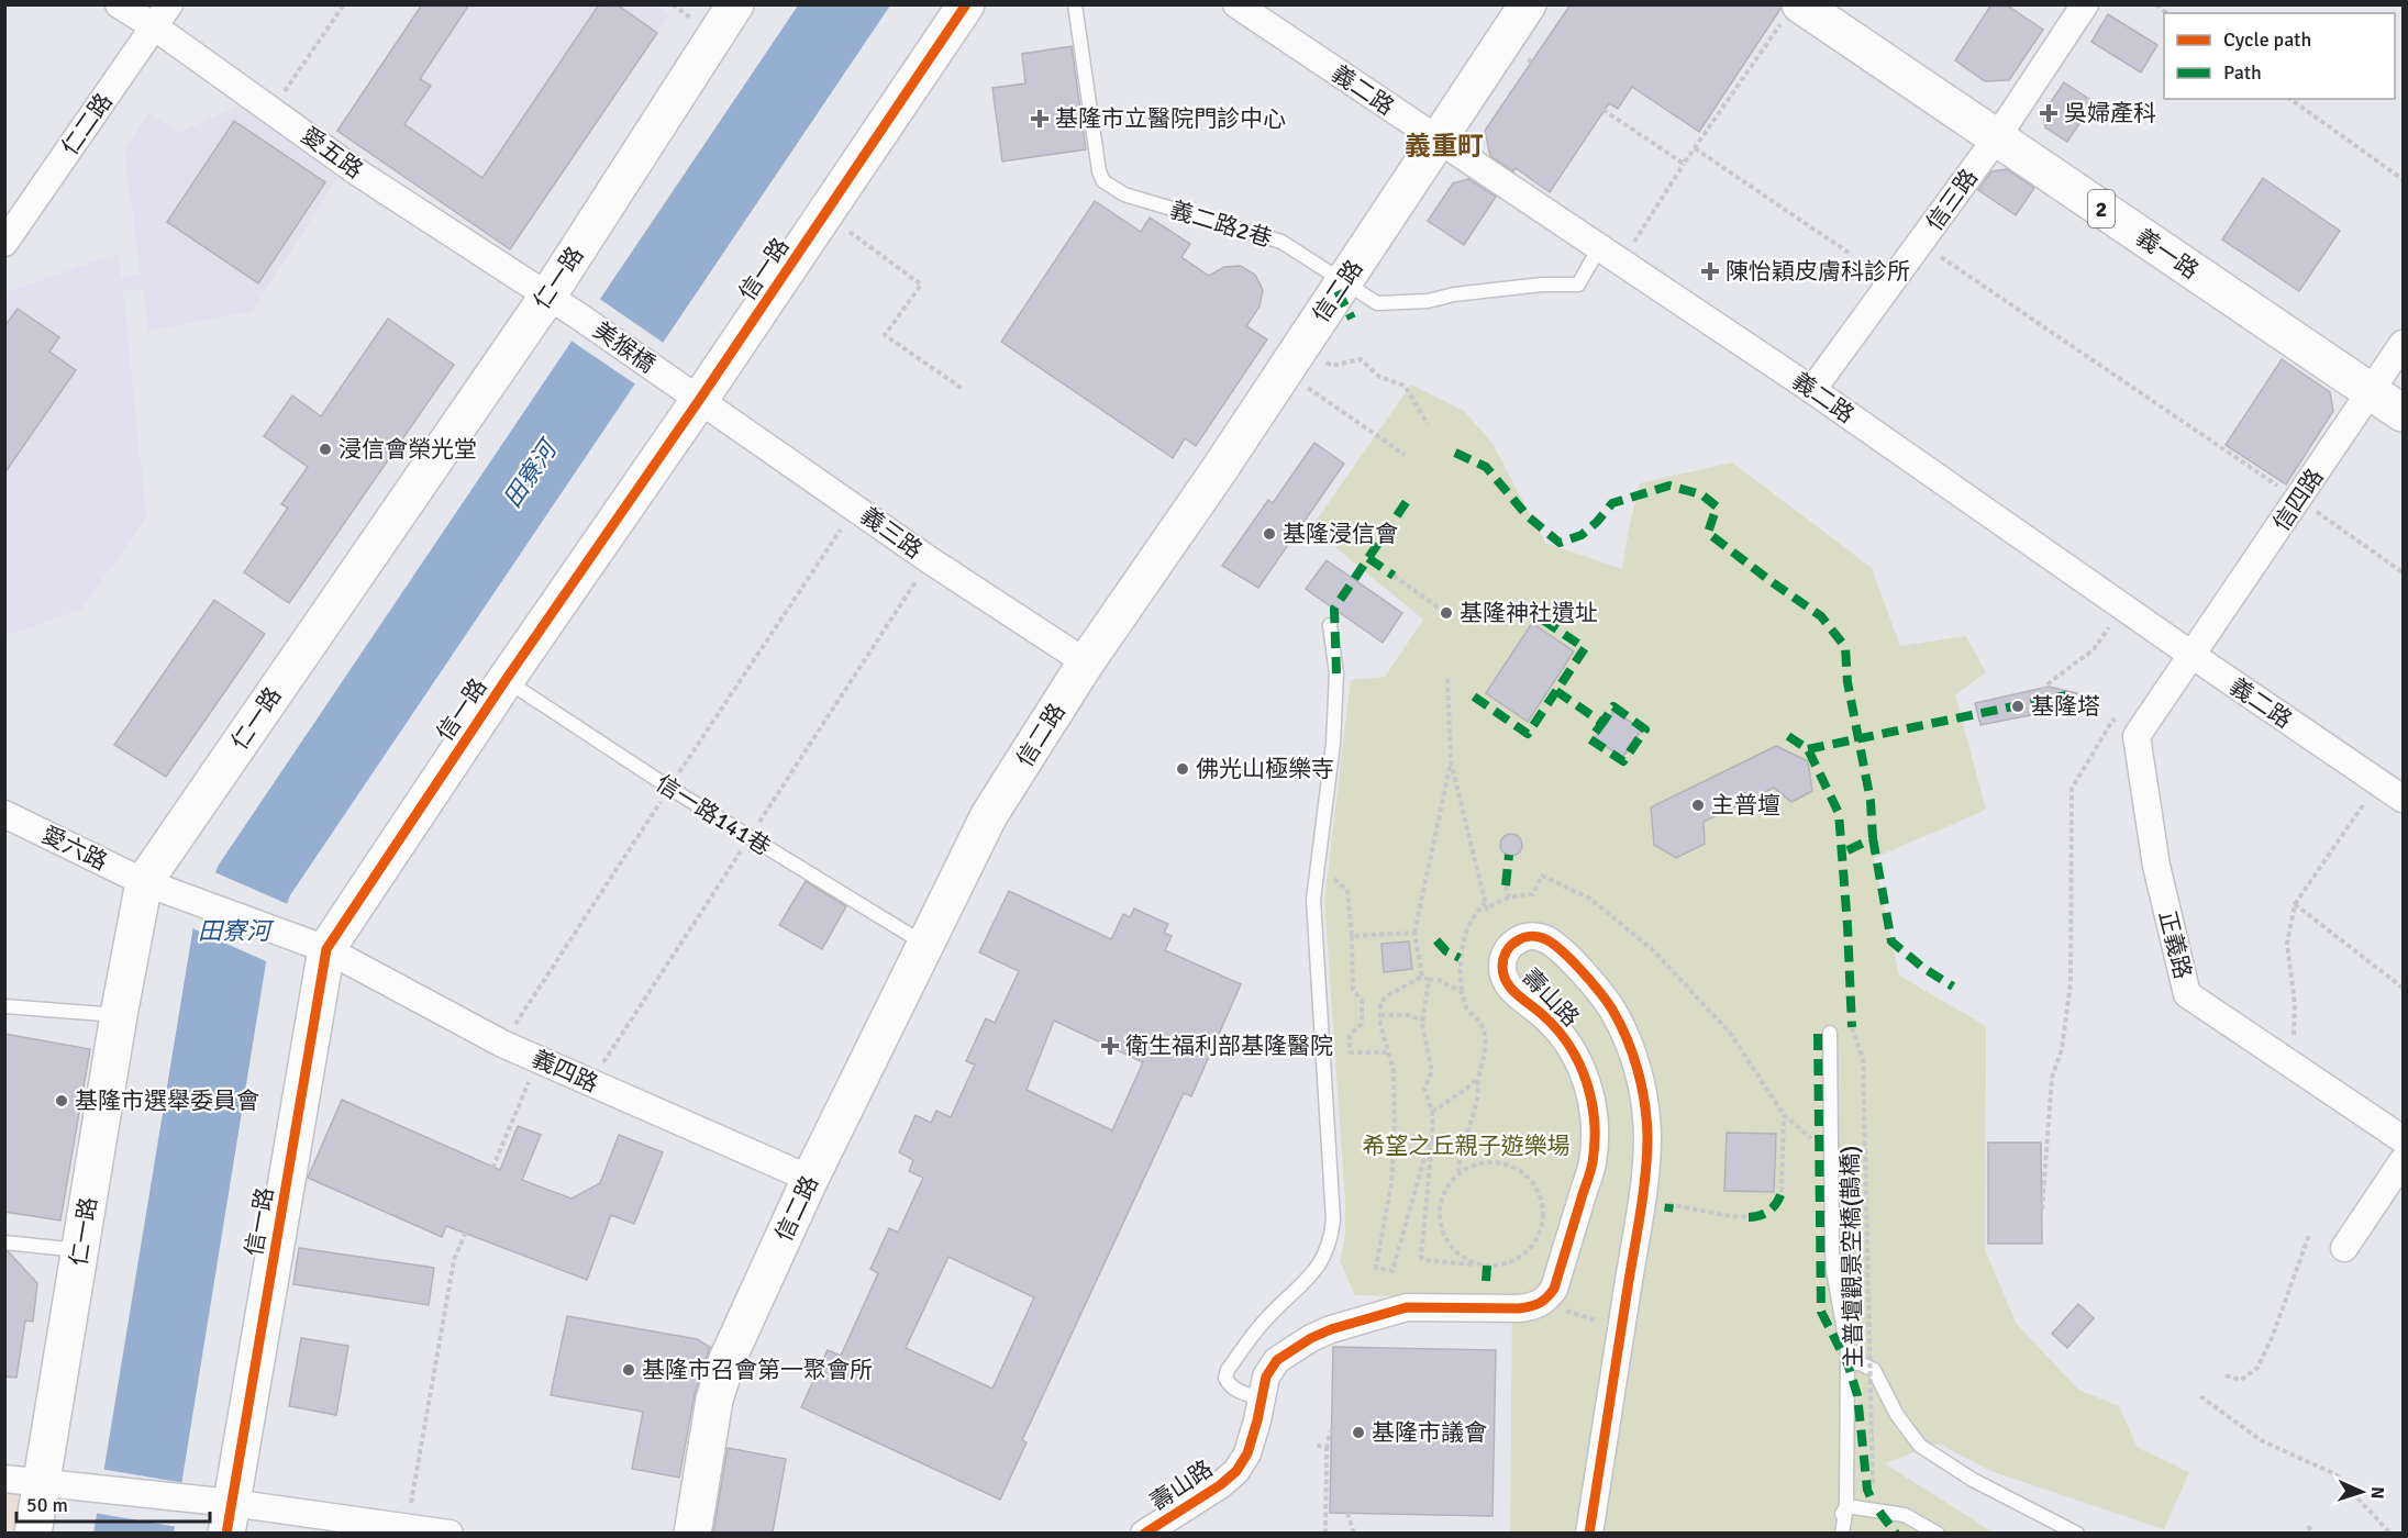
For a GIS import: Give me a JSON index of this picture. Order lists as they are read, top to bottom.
{
  "streets": {
    "street": [
      "義二路",
      "仁二路",
      "愛五路",
      "信三路",
      "2",
      "義一路",
      "信一路",
      "仁一路",
      "信二路",
      "美猴橋",
      "信四路",
      "義三路",
      "愛六路",
      "正義路",
      "壽山路",
      "義四路"
    ],
    "lane": ["義二路2巷", "信一路141巷"],
    "path": ["主普壇觀景空橋(鵲橋)"]
  },
  "crossings": [
    ["義二路", "信三路"],
    ["義二路", "義二路2巷"],
    ["義二路", "信二路"],
    ["義二路", "信四路"],
    ["義二路", "正義路"],
    ["仁二路", "愛五路"],
    ["愛五路", "仁一路"],
    ["愛五路", "美猴橋"],
    ["信三路", "義一路"],
    ["義二路2巷", "信二路"],
    ["義一路", "信四路"],
    ["信一路", "美猴橋"],
    ["信一路", "義三路"],
    ["信一路", "信一路141巷"],
    ["信一路", "愛六路"],
    ["信一路", "義四路"],
    ["仁一路", "美猴橋"],
    ["仁一路", "愛六路"],
    ["信二路", "義三路"],
    ["信二路", "信一路141巷"],
    ["信二路", "義四路"],
    ["美猴橋", "義三路"],
    ["信四路", "正義路"],
    ["愛六路", "義四路"]
  ],
  "districts": ["義重町"],
  "water": ["田寮河"],
  "parks": ["希望之丘親子遊樂場"],
  "places": {
    "health": [
      "吳婦產科",
      "基隆市立醫院門診中心",
      "陳怡穎皮膚科診所",
      "衛生福利部基隆醫院"
    ],
    "other": [
      "浸信會榮光堂",
      "基隆浸信會",
      "基隆神社遺址",
      "基隆塔",
      "佛光山極樂寺",
      "主普壇",
      "基隆市選舉委員會",
      "基隆市召會第一聚會所",
      "基隆市議會"
    ]
  },
  "legend": ["Cycle path", "Path"],
  "scale_bar": "50 m",
  "north": "right"
}
